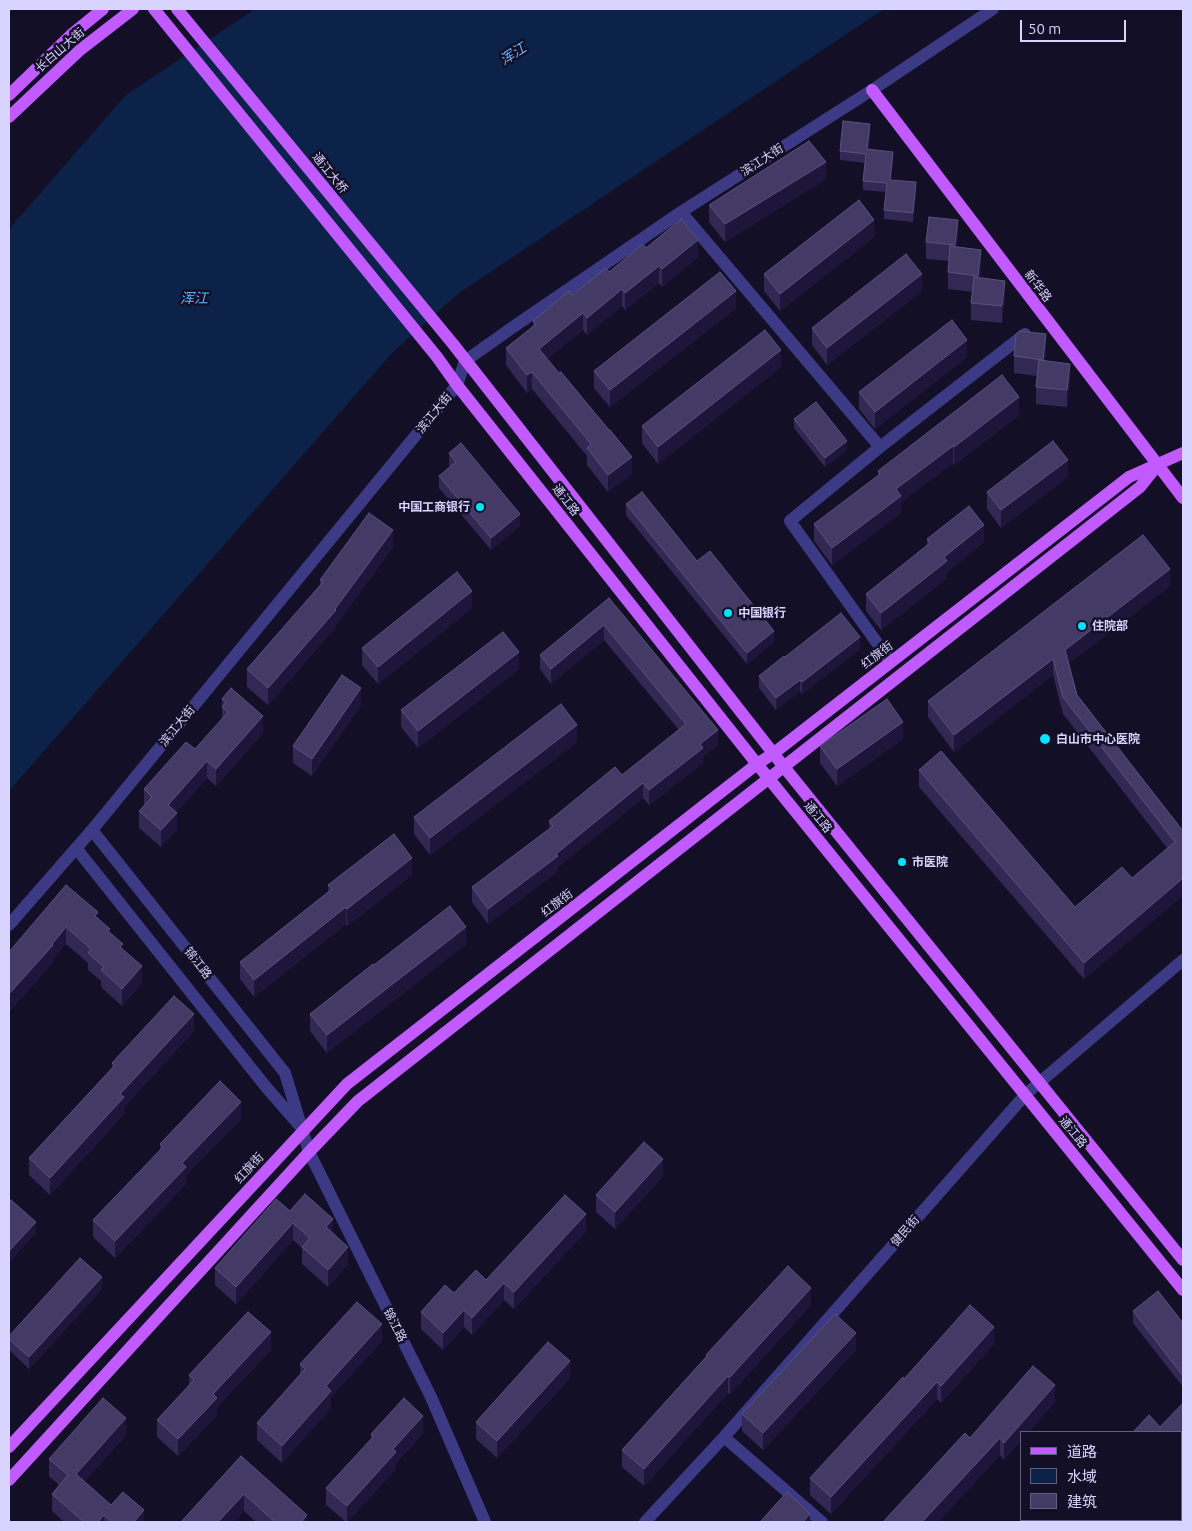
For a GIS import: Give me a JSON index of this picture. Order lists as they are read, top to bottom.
{
  "streets": {
    "main road": [
      "长白山大街",
      "通江大桥",
      "新华路",
      "通江路",
      "红旗街"
    ],
    "street": ["滨江大街", "锦江路", "健民街"]
  },
  "crossings": [
    ["滨江大街", "新华路"],
    ["滨江大街", "通江路"],
    ["滨江大街", "锦江路"],
    ["通江大桥", "通江路"],
    ["新华路", "红旗街"],
    ["通江路", "红旗街"],
    ["通江路", "健民街"],
    ["红旗街", "锦江路"]
  ],
  "water": ["浑江"],
  "places": [
    "中国工商银行",
    "中国银行",
    "住院部",
    "白山市中心医院",
    "市医院"
  ],
  "legend": ["道路", "水域", "建筑"],
  "scale_bar": "50 m"
}
